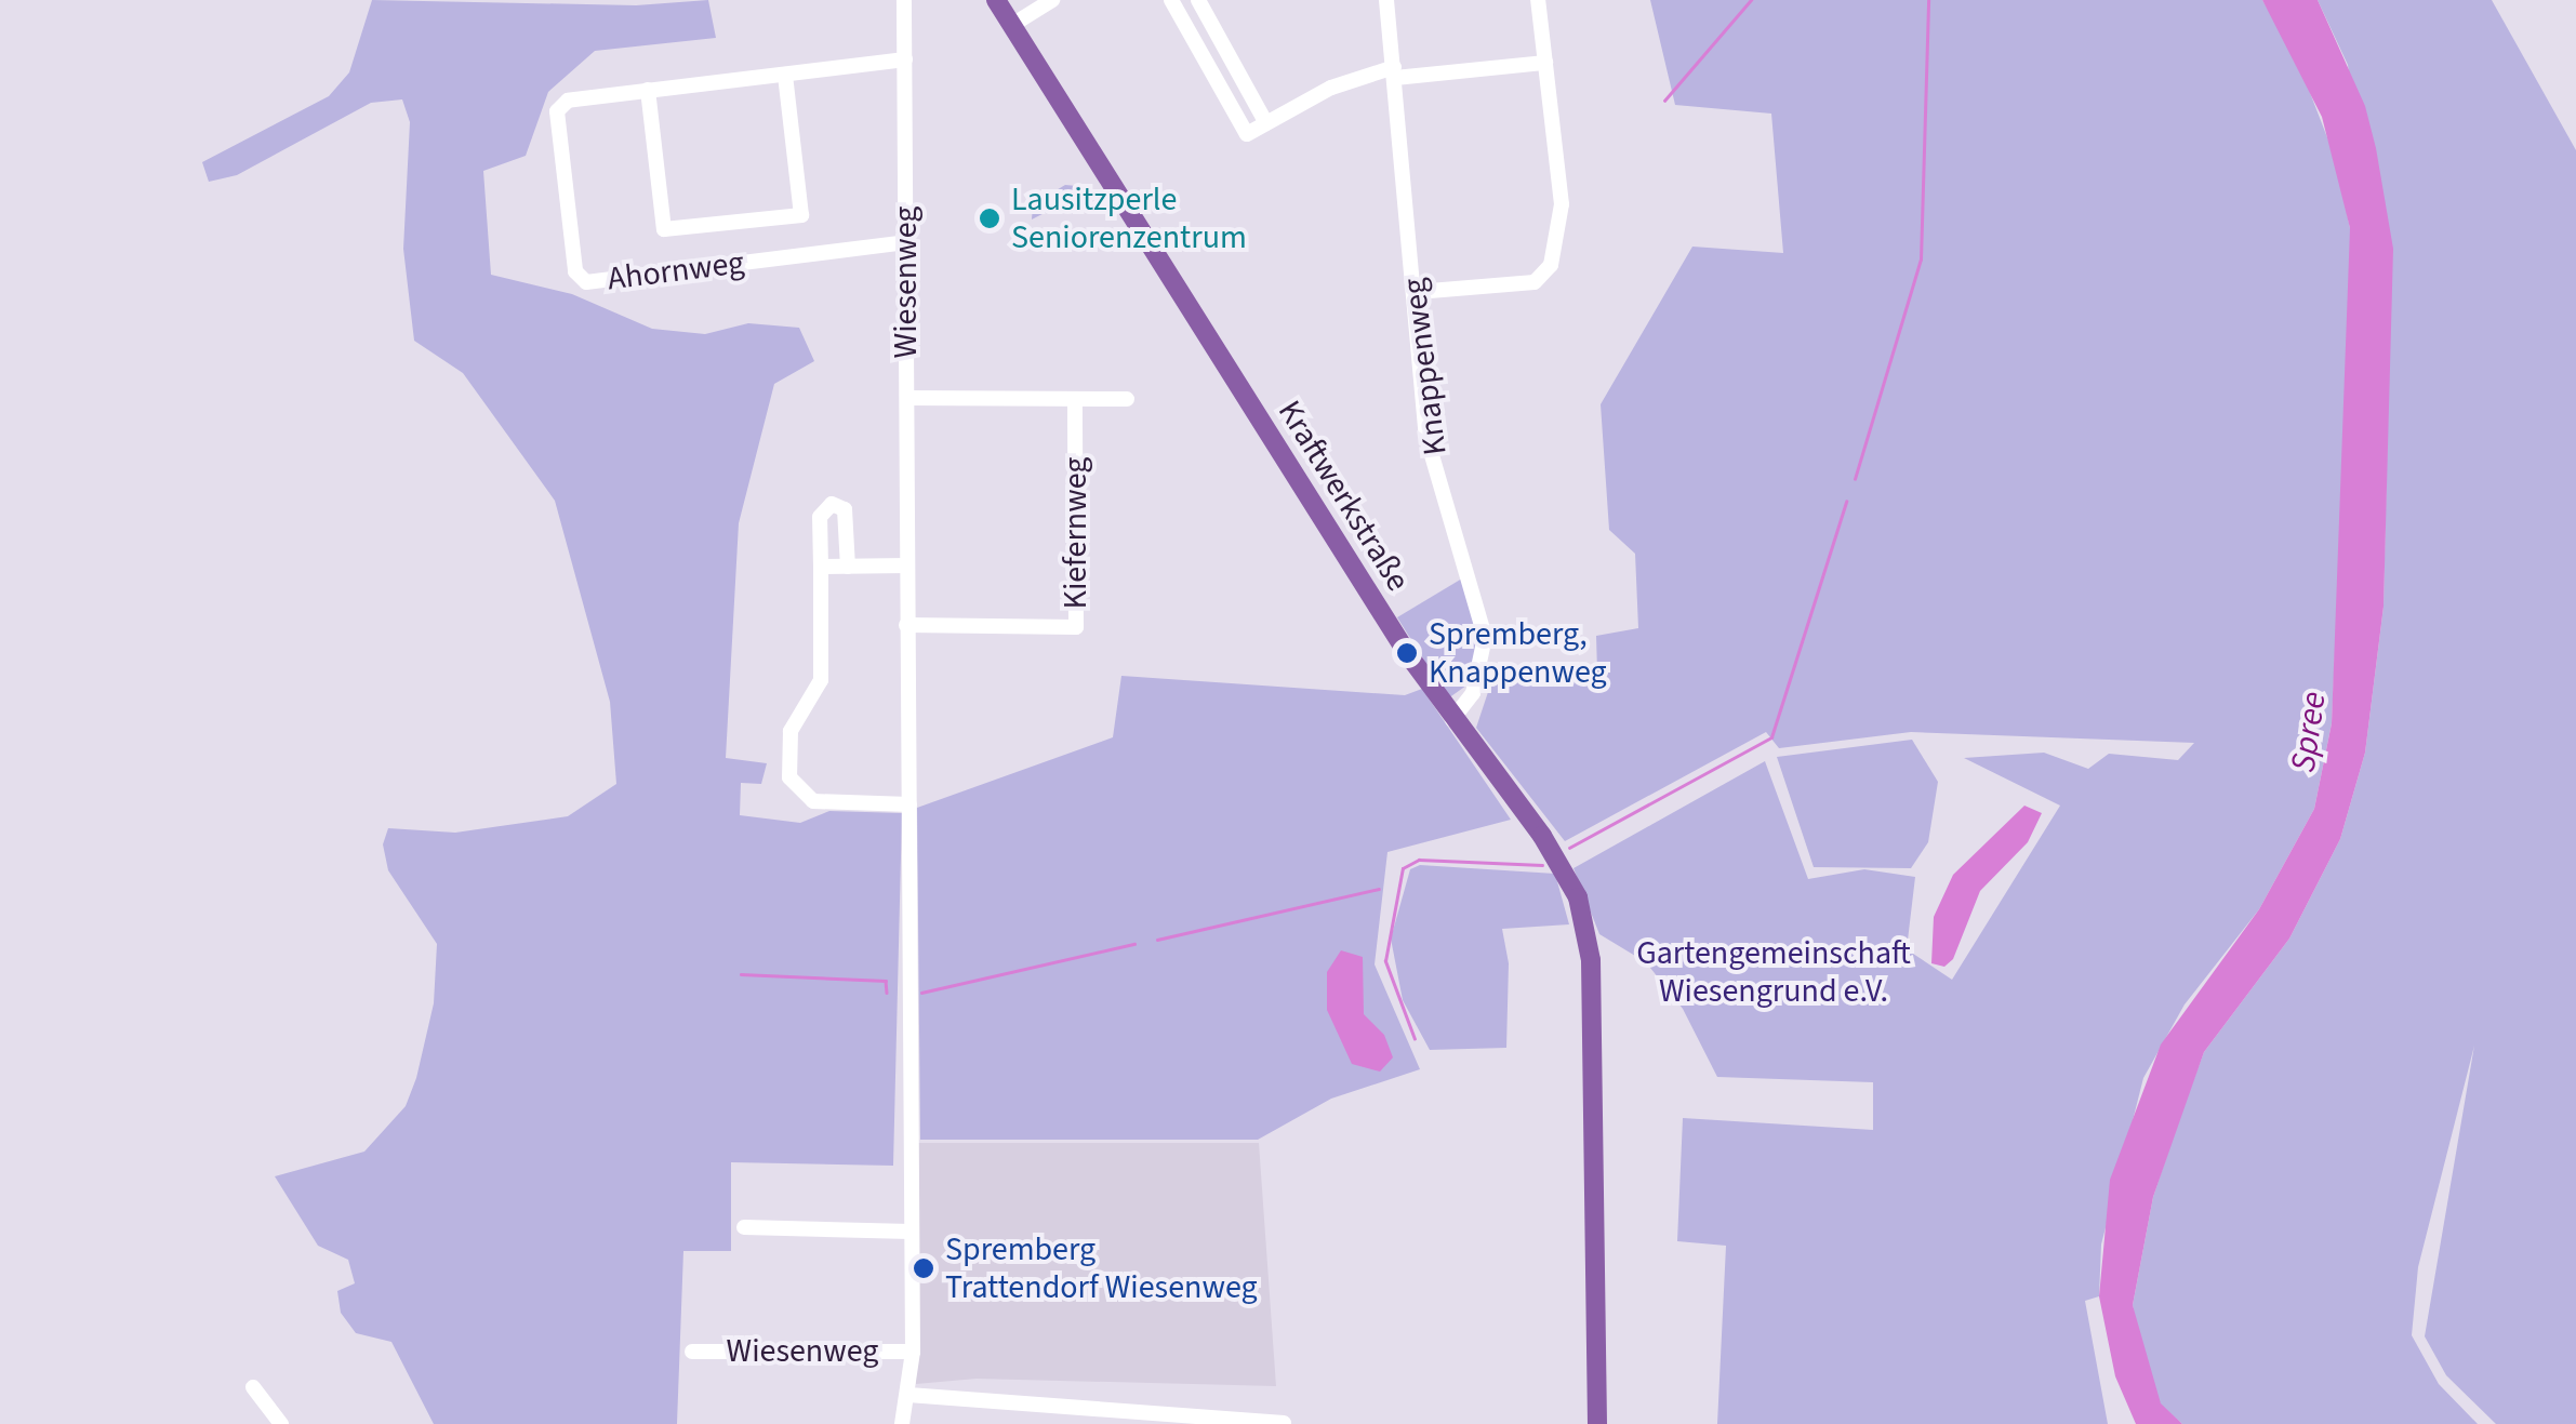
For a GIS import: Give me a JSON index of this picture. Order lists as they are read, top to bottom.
{
  "streets": {
    "main road": ["Kraftwerkstraße"],
    "street": [
      "Ahornweg",
      "Wiesenweg",
      "Knappenweg",
      "Kiefernweg"
    ]
  },
  "crossings": [
    ["Ahornweg", "Wiesenweg"],
    ["Wiesenweg", "Kiefernweg"],
    ["Knappenweg", "Kraftwerkstraße"]
  ],
  "water": ["Spree"],
  "parks": ["Gartengemeinschaft Wiesengrund e.V."],
  "places": ["Lausitzperle Seniorenzentrum", "Spremberg, Knappenweg", "Spremberg Trattendorf Wiesenweg"]
}
